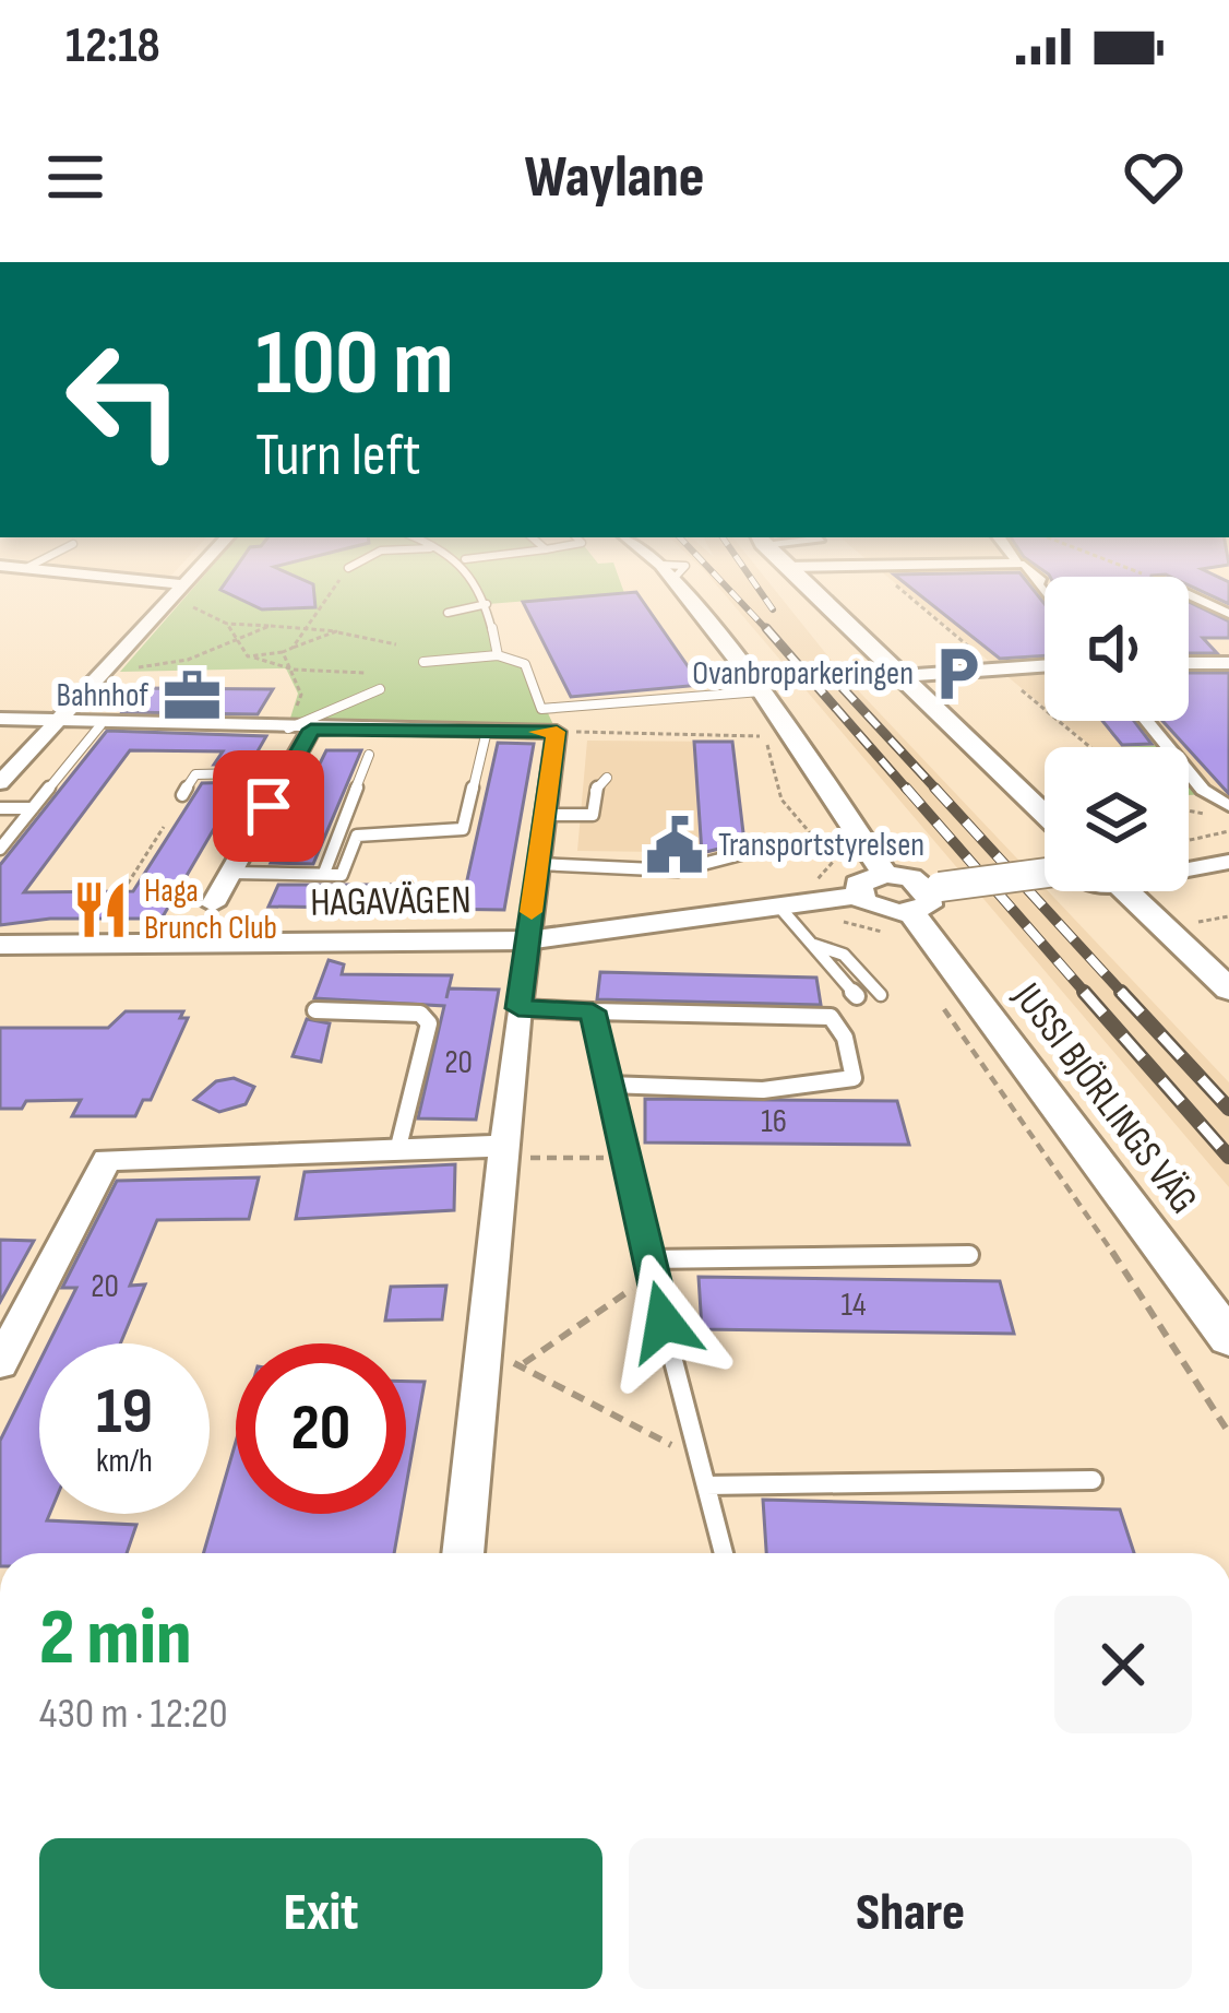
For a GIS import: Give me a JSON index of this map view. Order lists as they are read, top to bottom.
{
  "streets": {
    "street": ["HAGAVÄGEN", "JUSSI BJÖRLINGS VÄG"]
  },
  "places": {
    "parking": ["Ovanbroparkeringen"],
    "office": ["Bahnhof"],
    "public building": ["Transportstyrelsen"],
    "restaurant": ["Haga Brunch Club"]
  },
  "house_numbers": [
    "20",
    "16",
    "20",
    "14"
  ],
  "page": {
    "status": "12:18",
    "header": "Waylane",
    "turn": ["100 m", "Turn left"],
    "speed": "19 km/h",
    "limit": "20",
    "heading": ["2 min", "430 m · 12:20"],
    "buttons": ["Exit", "Share"]
  }
}
